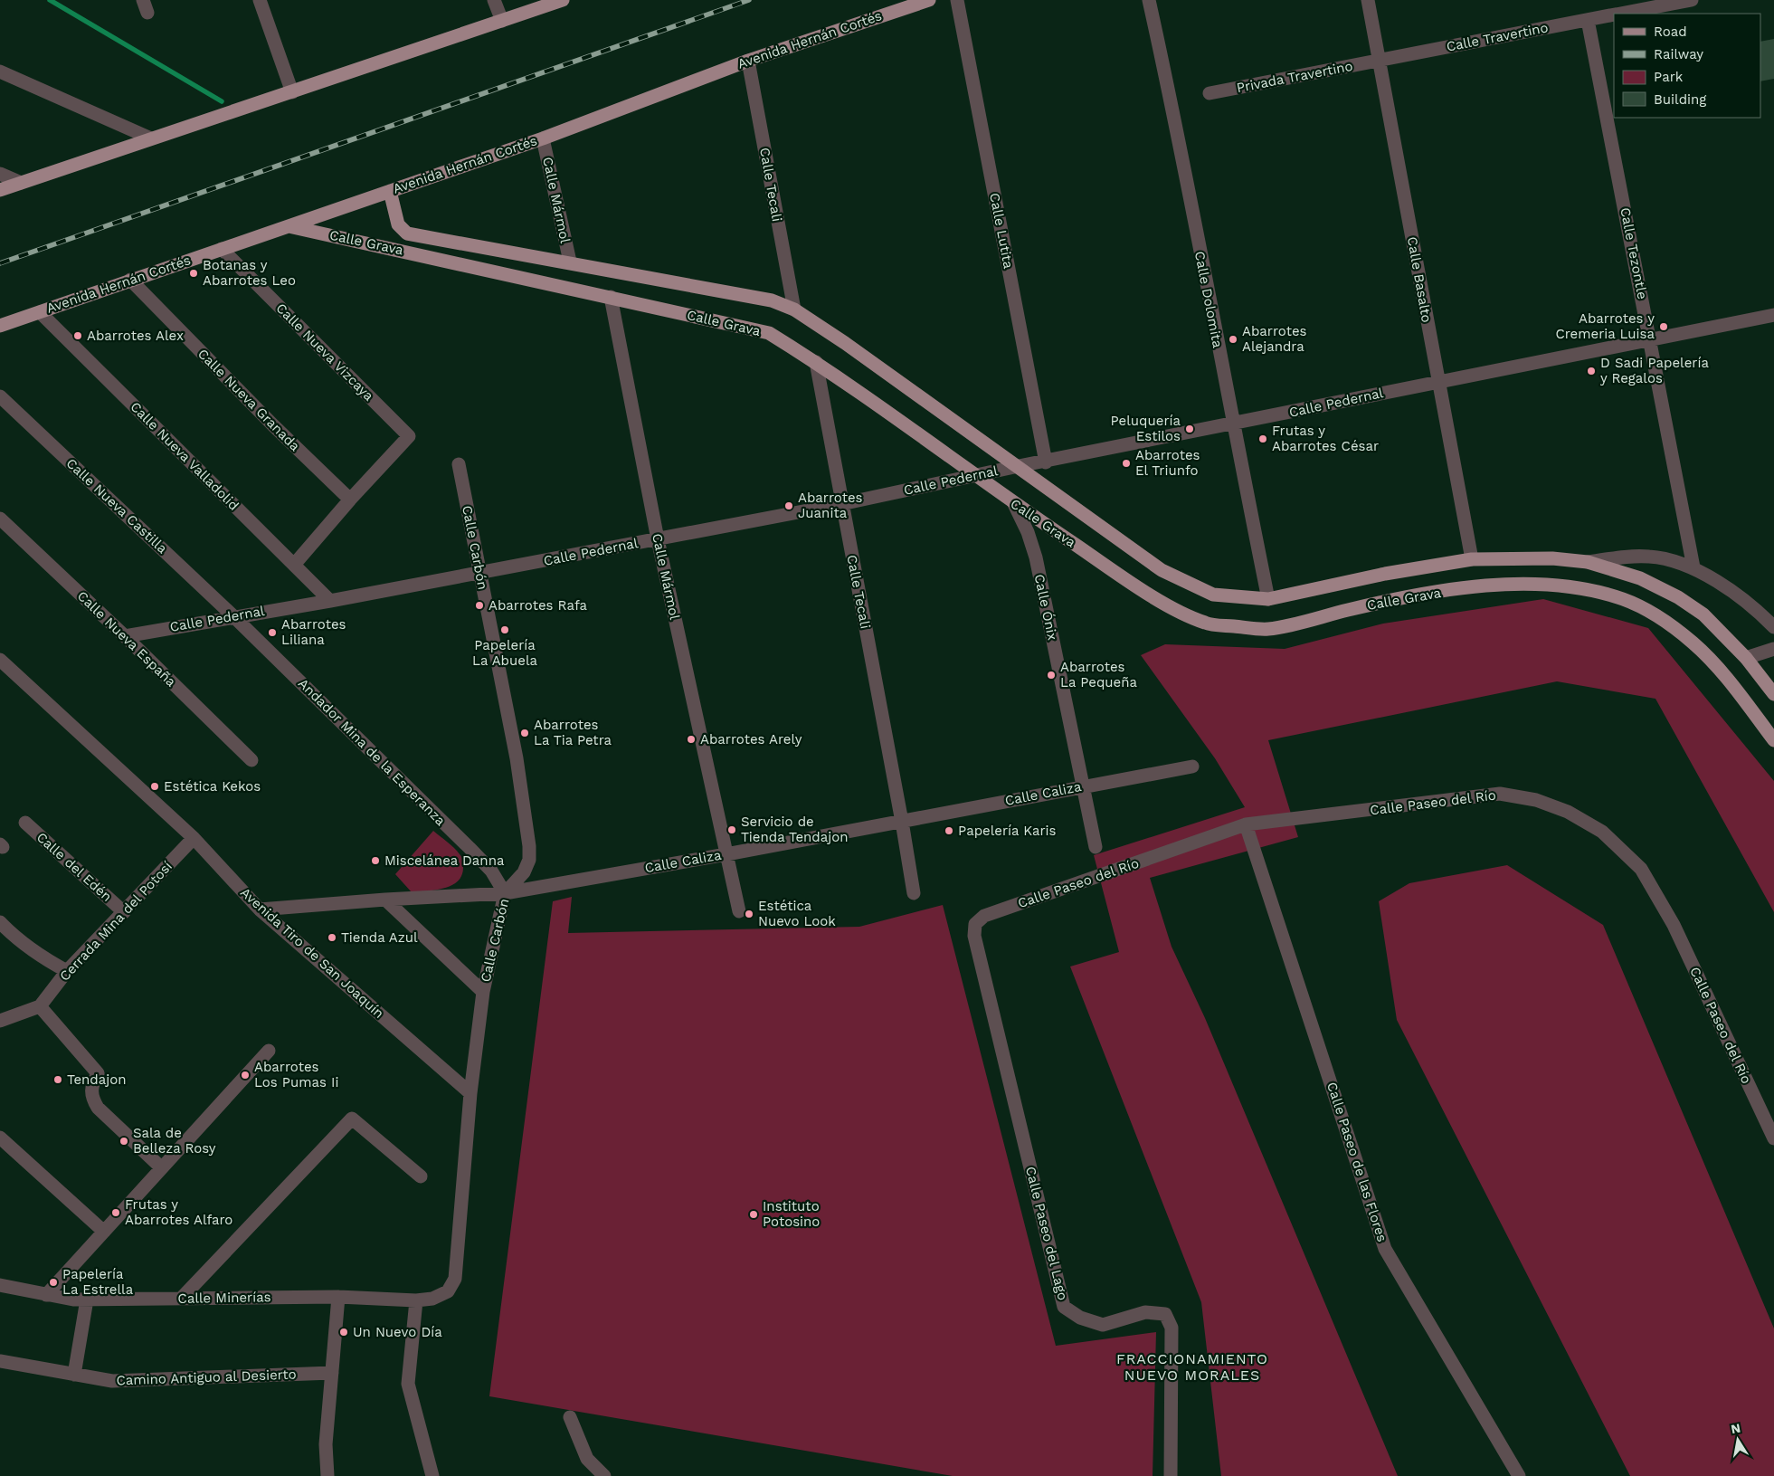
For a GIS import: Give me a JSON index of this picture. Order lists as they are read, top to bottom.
{
  "streets": {
    "main road": ["Avenida Hernán Cortés", "Calle Grava"],
    "street": [
      "Calle Travertino",
      "Privada Travertino",
      "Calle Tecali",
      "Calle Mármol",
      "Calle Lutita",
      "Calle Tezontle",
      "Calle Basalto",
      "Calle Dolomita",
      "Calle Nueva Vizcaya",
      "Calle Nueva Granada",
      "Calle Pedernal",
      "Calle Nueva Valladolid",
      "Calle Nueva Castilla",
      "Calle Carbón",
      "Calle Ónix",
      "Calle Nueva España",
      "Andador Mina de la Esperanza",
      "Calle Caliza",
      "Calle Paseo del Río",
      "Calle del Edén",
      "Cerrada Mina del Potosí",
      "Avenida Tiro de San Joaquín",
      "Calle Paseo de las Flores",
      "Calle Paseo del Lago",
      "Calle Minerías",
      "Camino Antiguo al Desierto"
    ]
  },
  "crossings": [
    ["Calle Travertino", "Privada Travertino"],
    ["Calle Travertino", "Calle Tezontle"],
    ["Calle Travertino", "Calle Basalto"],
    ["Avenida Hernán Cortés", "Calle Tecali"],
    ["Avenida Hernán Cortés", "Calle Mármol"],
    ["Avenida Hernán Cortés", "Calle Grava"],
    ["Avenida Hernán Cortés", "Calle Nueva Vizcaya"],
    ["Avenida Hernán Cortés", "Calle Nueva Granada"],
    ["Avenida Hernán Cortés", "Calle Nueva Valladolid"],
    ["Privada Travertino", "Calle Basalto"],
    ["Calle Tecali", "Calle Grava"],
    ["Calle Tecali", "Calle Pedernal"],
    ["Calle Tecali", "Calle Caliza"],
    ["Calle Mármol", "Calle Grava"],
    ["Calle Mármol", "Calle Pedernal"],
    ["Calle Mármol", "Calle Caliza"],
    ["Calle Lutita", "Calle Pedernal"],
    ["Calle Grava", "Calle Basalto"],
    ["Calle Grava", "Calle Dolomita"],
    ["Calle Grava", "Calle Pedernal"],
    ["Calle Grava", "Calle Ónix"],
    ["Calle Tezontle", "Calle Pedernal"],
    ["Calle Basalto", "Calle Pedernal"],
    ["Calle Dolomita", "Calle Pedernal"],
    ["Calle Nueva Vizcaya", "Calle Nueva Granada"],
    ["Calle Pedernal", "Calle Nueva Valladolid"],
    ["Calle Pedernal", "Calle Nueva Castilla"],
    ["Calle Pedernal", "Calle Carbón"],
    ["Calle Pedernal", "Calle Nueva España"],
    ["Calle Pedernal", "Andador Mina de la Esperanza"],
    ["Calle Nueva Castilla", "Andador Mina de la Esperanza"],
    ["Calle Carbón", "Andador Mina de la Esperanza"],
    ["Calle Carbón", "Calle Caliza"],
    ["Calle Carbón", "Avenida Tiro de San Joaquín"],
    ["Calle Carbón", "Calle Minerías"],
    ["Calle Ónix", "Calle Caliza"],
    ["Andador Mina de la Esperanza", "Calle Caliza"],
    ["Calle Caliza", "Avenida Tiro de San Joaquín"],
    ["Calle Paseo del Río", "Calle Paseo de las Flores"],
    ["Calle Paseo del Río", "Calle Paseo del Lago"],
    ["Calle del Edén", "Cerrada Mina del Potosí"],
    ["Cerrada Mina del Potosí", "Avenida Tiro de San Joaquín"]
  ],
  "districts": ["FRACCIONAMIENTO NUEVO MORALES"],
  "places": [
    "Botanas y Abarrotes Leo",
    "Abarrotes y Cremeria Luisa",
    "Abarrotes Alex",
    "Abarrotes Alejandra",
    "D Sadi Papelería y Regalos",
    "Peluquería Estilos",
    "Frutas y Abarrotes César",
    "Abarrotes El Triunfo",
    "Abarrotes Juanita",
    "Abarrotes Rafa",
    "Papelería La Abuela",
    "Abarrotes Liliana",
    "Abarrotes La Pequeña",
    "Abarrotes La Tia Petra",
    "Abarrotes Arely",
    "Estética Kekos",
    "Servicio de Tienda Tendajon",
    "Papelería Karis",
    "Miscelánea Danna",
    "Estética Nuevo Look",
    "Tienda Azul",
    "Abarrotes Los Pumas Ii",
    "Tendajon",
    "Sala de Belleza Rosy",
    "Frutas y Abarrotes Alfaro",
    "Instituto Potosino",
    "Papelería La Estrella",
    "Un Nuevo Día"
  ],
  "legend": [
    "Road",
    "Railway",
    "Park",
    "Building"
  ],
  "north": "top"
}
